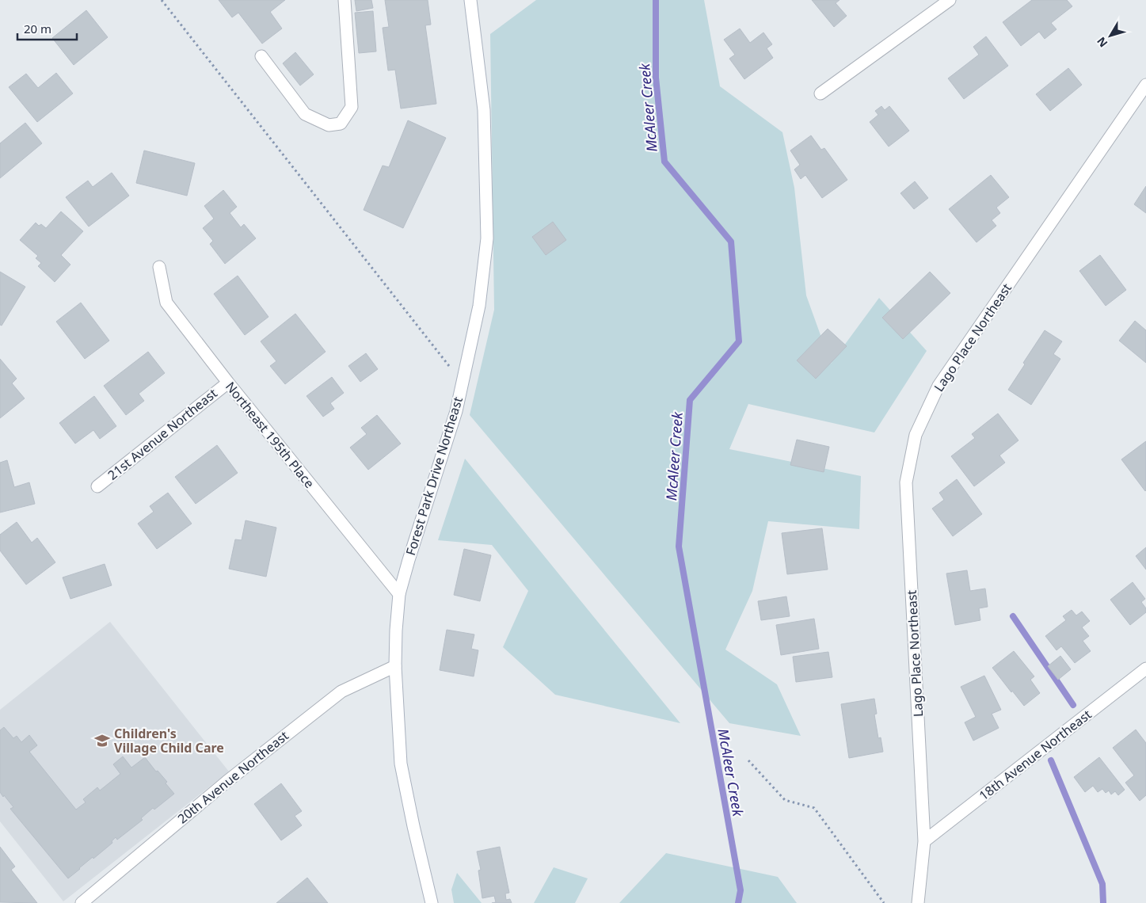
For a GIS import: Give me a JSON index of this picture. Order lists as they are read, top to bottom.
{
  "streets": {
    "street": [
      "Lago Place Northeast",
      "21st Avenue Northeast",
      "Northeast 195th Place",
      "Forest Park Drive Northeast",
      "18th Avenue Northeast",
      "20th Avenue Northeast"
    ]
  },
  "crossings": [
    ["Lago Place Northeast", "18th Avenue Northeast"],
    ["21st Avenue Northeast", "Northeast 195th Place"],
    ["Northeast 195th Place", "Forest Park Drive Northeast"],
    ["Forest Park Drive Northeast", "20th Avenue Northeast"]
  ],
  "water": ["McAleer Creek"],
  "places": {
    "school or university": ["Children's Village Child Care"]
  },
  "scale_bar": "20 m",
  "north": "bottom left"
}
